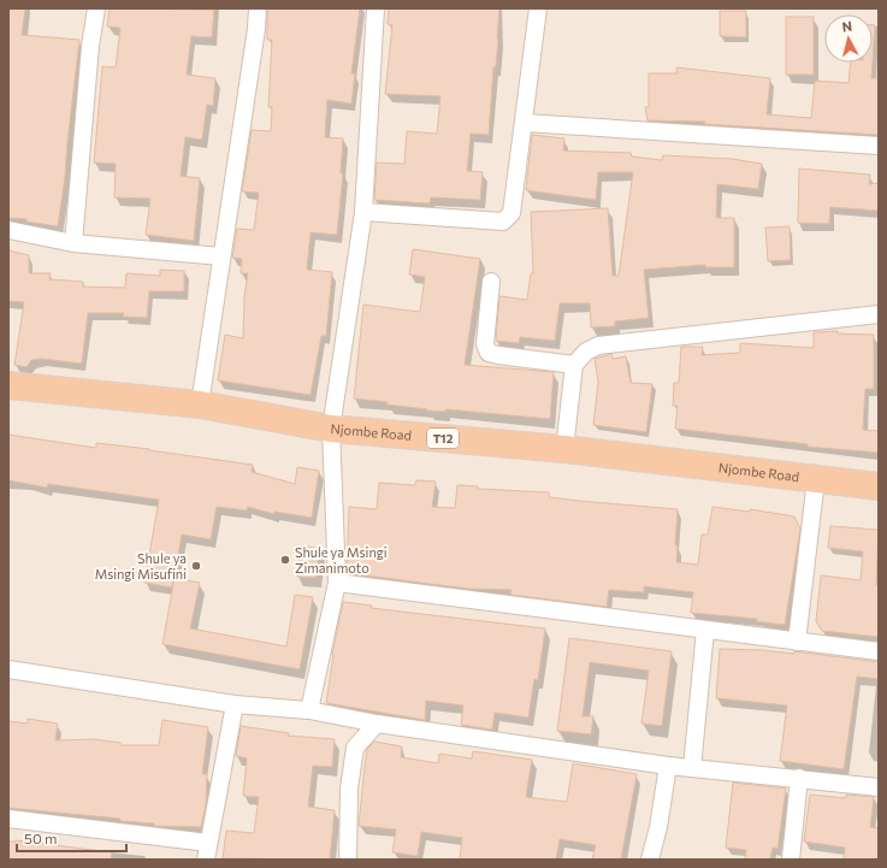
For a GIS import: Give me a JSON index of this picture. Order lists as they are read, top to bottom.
{
  "streets": {
    "highway": ["Njombe Road", "T12"]
  },
  "places": ["Shule ya Msingi Zimanimoto", "Shule ya Msingi Misufini"],
  "scale_bar": "50 m",
  "north": "top"
}
